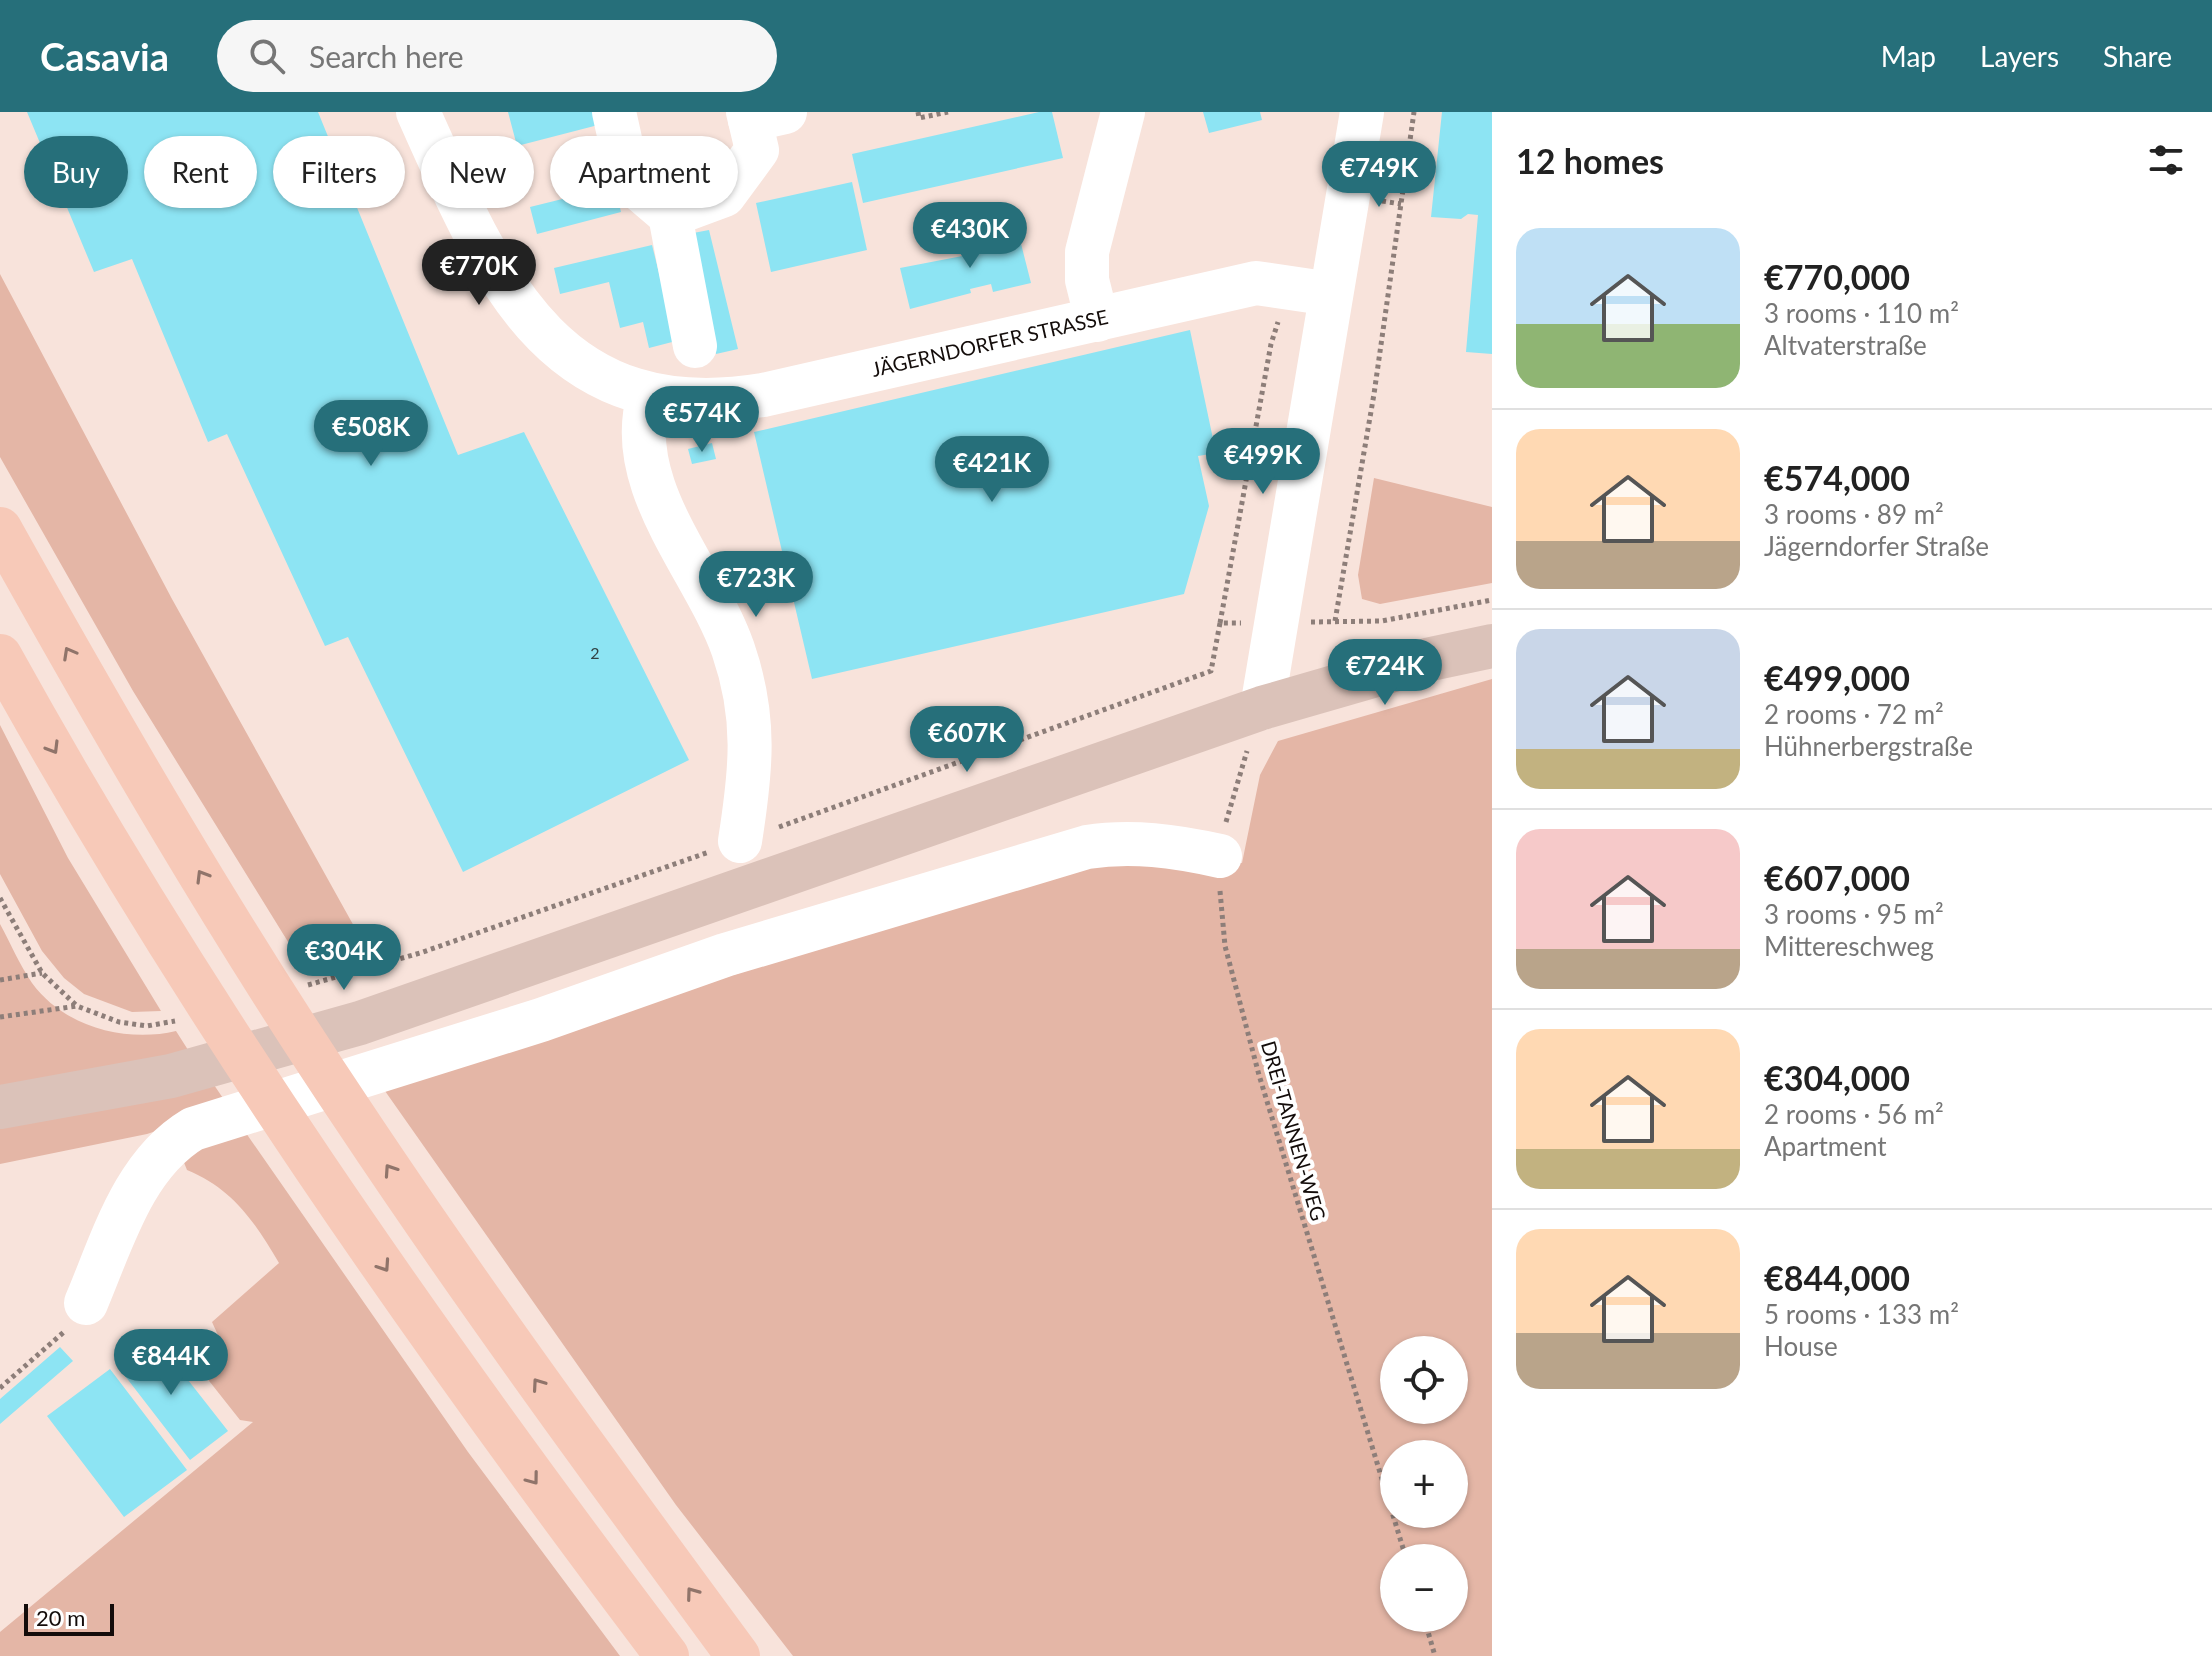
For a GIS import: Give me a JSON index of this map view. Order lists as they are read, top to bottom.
{
  "streets": {
    "street": ["JÄGERNDORFER STRASSE"],
    "path": ["DREI-TANNEN-WEG"]
  },
  "house_numbers": ["2"],
  "scale_bar": "20 m",
  "page": {
    "header": "Casavia",
    "search": "Search here",
    "nav": ["Map", "Layers", "Share"],
    "heading": "12 homes",
    "chip": [
      "Buy",
      "Rent",
      "Filters",
      "New",
      "Apartment"
    ],
    "price": [
      "€749K",
      "€430K",
      "€770K",
      "€574K",
      "€508K",
      "€499K",
      "€421K",
      "€723K",
      "€724K",
      "€607K",
      "€304K",
      "€844K"
    ],
    "list": [
      {
        "name": "€770,000",
        "note": "3 rooms · 110 m² · Altvaterstraße"
      },
      {
        "name": "€574,000",
        "note": "3 rooms · 89 m² · Jägerndorfer Straße"
      },
      {
        "name": "€499,000",
        "note": "2 rooms · 72 m² · Hühnerbergstraße"
      },
      {
        "name": "€607,000",
        "note": "3 rooms · 95 m² · Mittereschweg"
      },
      {
        "name": "€304,000",
        "note": "2 rooms · 56 m² · Apartment"
      },
      {
        "name": "€844,000",
        "note": "5 rooms · 133 m² · House"
      }
    ],
    "map_buttons": ["+", "−"],
    "scale": "20 m"
  }
}
